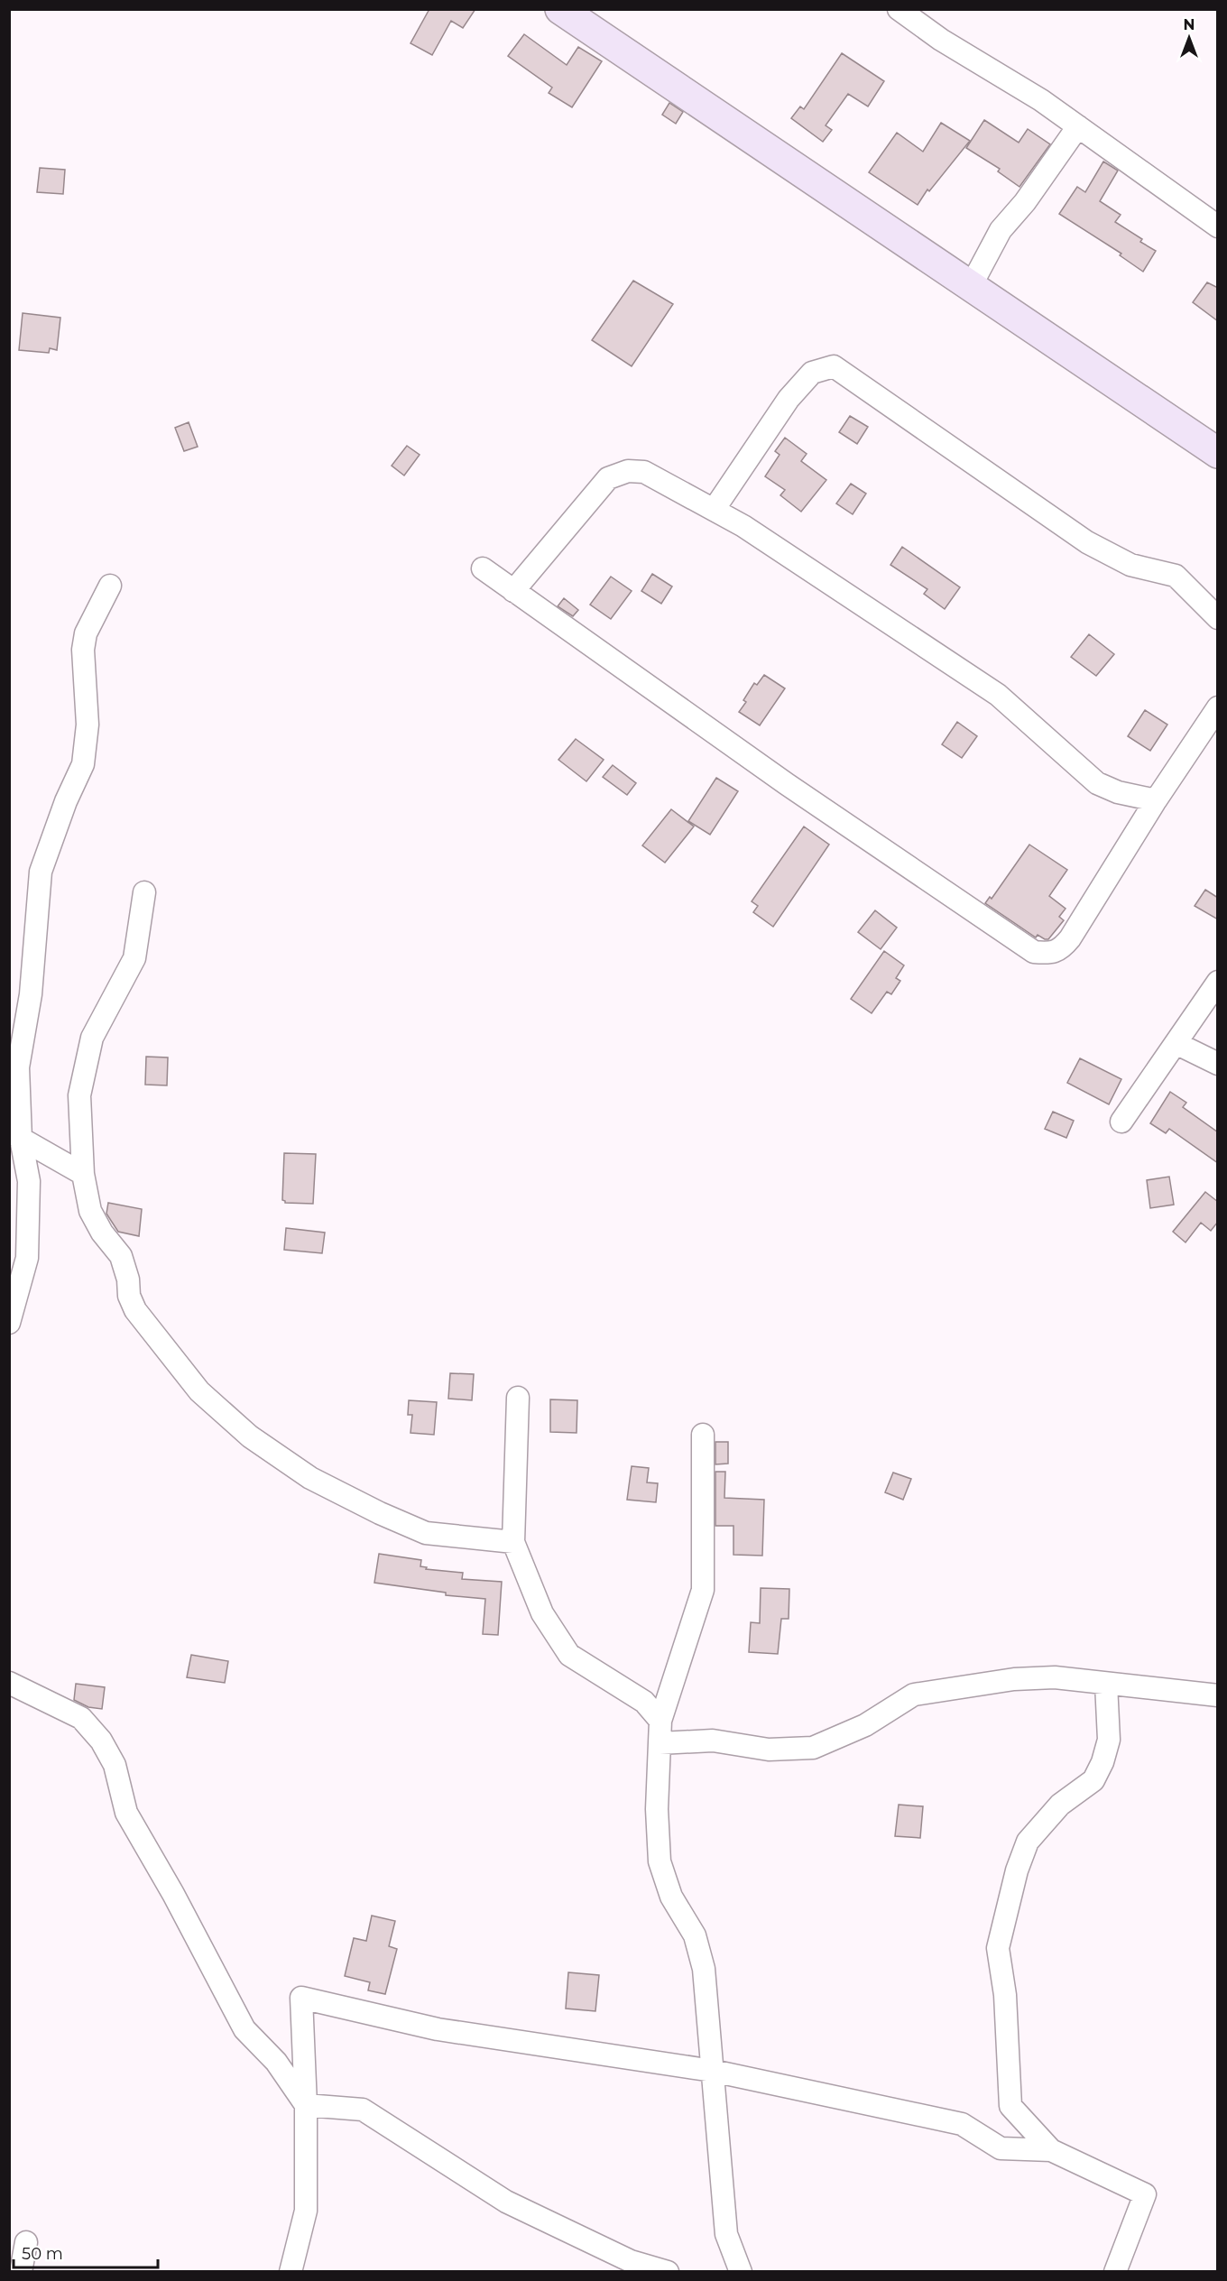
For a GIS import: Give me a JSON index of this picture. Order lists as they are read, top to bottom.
{
  "scale_bar": "50 m",
  "north": "top"
}
